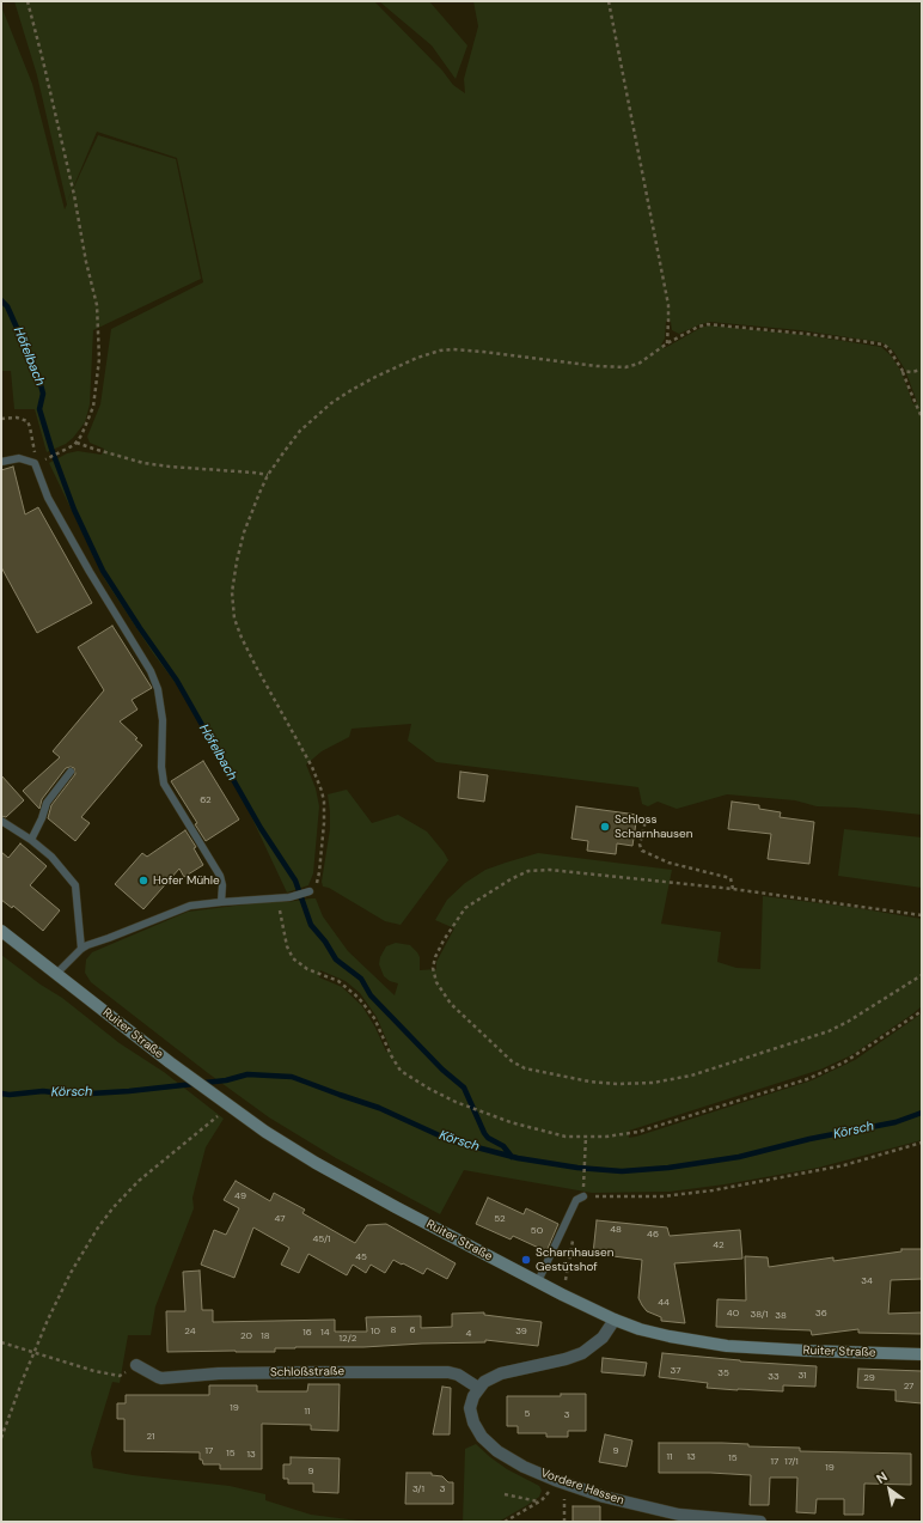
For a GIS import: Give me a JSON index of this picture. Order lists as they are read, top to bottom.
{
  "streets": {
    "main road": ["Ruiter Straße"],
    "street": ["Schloßstraße", "Vordere Hassen"]
  },
  "crossings": [
    ["Schloßstraße", "Vordere Hassen"]
  ],
  "water": ["Höfelbach", "Körsch"],
  "places": ["Schloss Scharnhausen", "Hofer Mühle", "Scharnhausen Gestütshof"],
  "house_numbers": [
    "62",
    "49",
    "47",
    "52",
    "48",
    "50",
    "46",
    "45/1",
    "42",
    "45",
    "34",
    "44",
    "40",
    "36",
    "38/1",
    "38",
    "8",
    "6",
    "24",
    "10",
    "39",
    "16",
    "14",
    "4",
    "20",
    "18",
    "12/2",
    "37",
    "35",
    "31",
    "33",
    "29",
    "27",
    "19",
    "11",
    "5",
    "3",
    "21",
    "17",
    "9",
    "15",
    "13",
    "11",
    "13",
    "15",
    "17",
    "17/1",
    "19",
    "9",
    "3/1",
    "3"
  ],
  "north": "top left"
}
